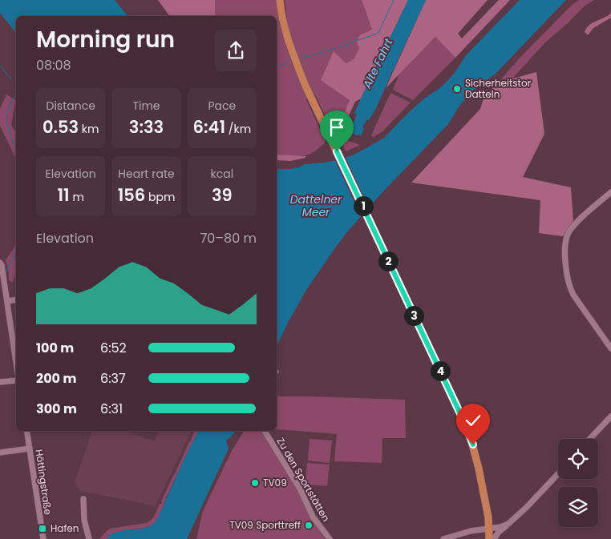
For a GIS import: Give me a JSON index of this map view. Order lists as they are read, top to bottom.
{
  "streets": {
    "street": ["Zu den Sportstätten", "Höttingstraße"]
  },
  "water": ["Alte Fahrt", "Dattelner Meer"],
  "places": {
    "other": ["Sicherheitstor Datteln", "TV09", "TV09 Sporttreff"],
    "transit": ["Hafen"]
  },
  "page": {
    "heading": ["Morning run", "08:08"],
    "stats": [
      ["Distance", "0.53 km"],
      ["Time", "3:33"],
      ["Pace", "6:41 /km"],
      ["Elevation", "11 m"],
      ["Heart rate", "156 bpm"],
      ["kcal", "39"]
    ],
    "pins": [
      "1",
      "2",
      "3",
      "4"
    ],
    "chart": ["Elevation", "70–80 m"],
    "list": [
      {
        "name": "100 m",
        "note": "6:52"
      },
      {
        "name": "200 m",
        "note": "6:37"
      },
      {
        "name": "300 m",
        "note": "6:31"
      }
    ]
  }
}
